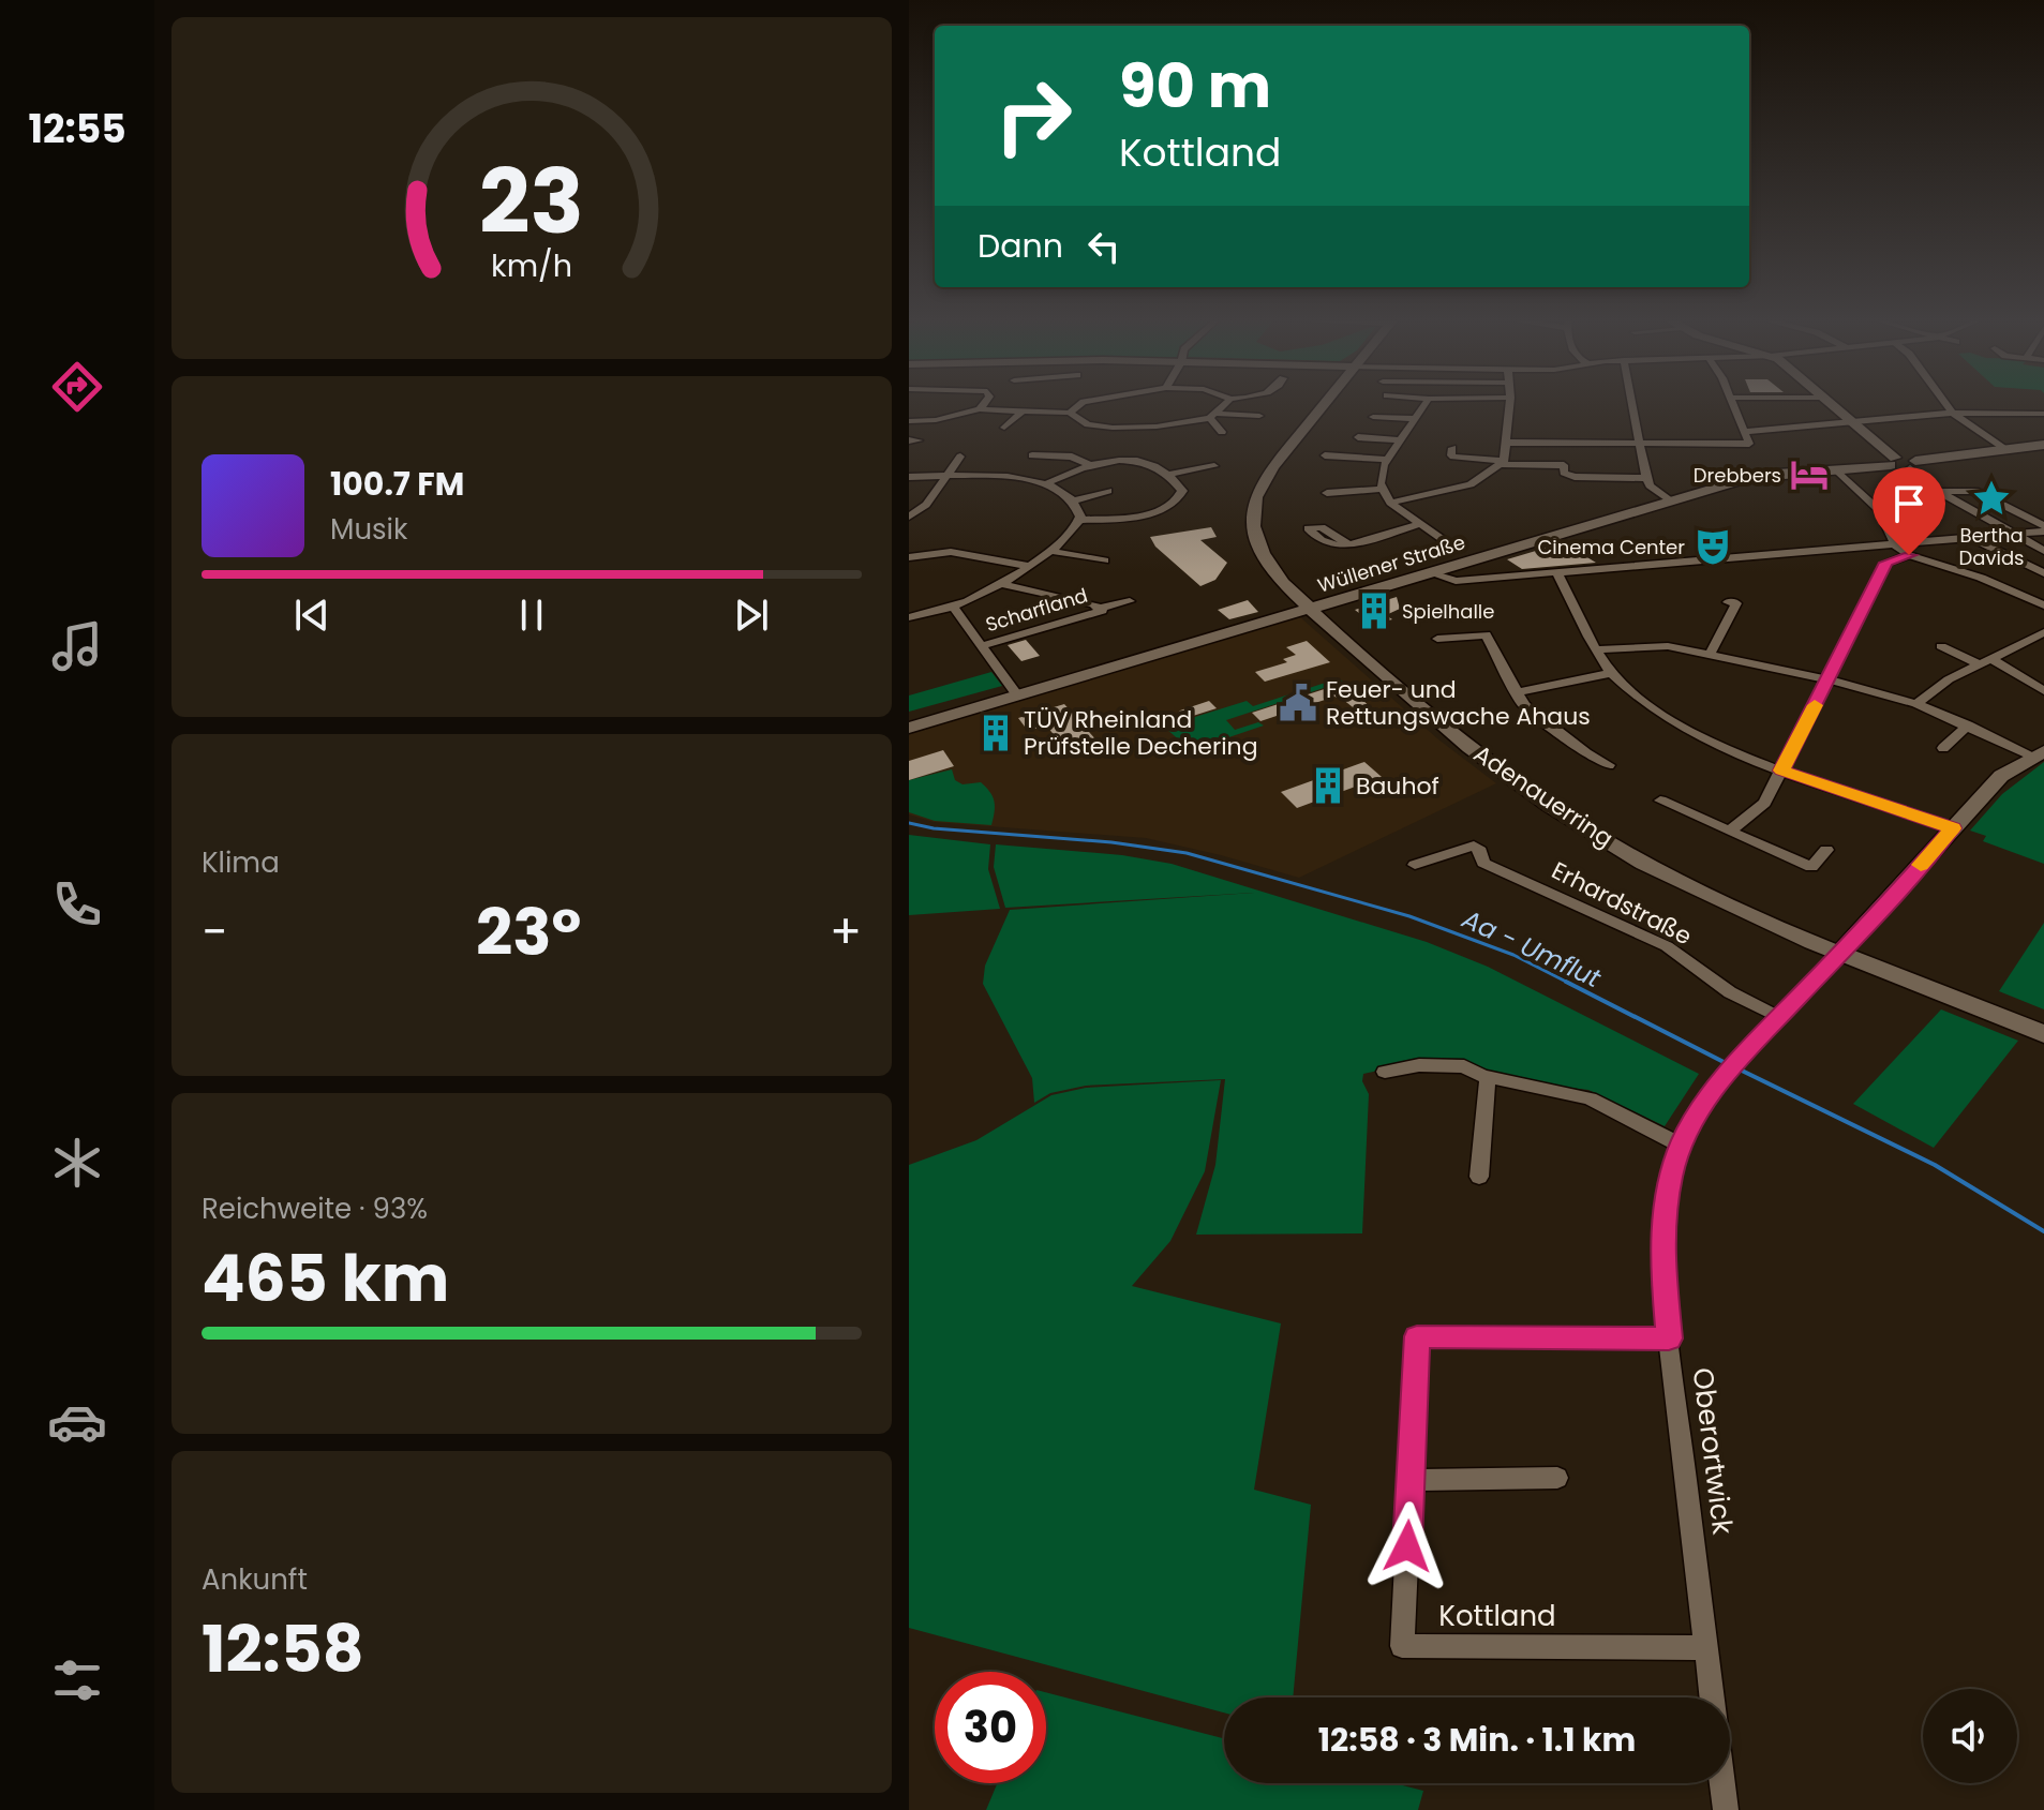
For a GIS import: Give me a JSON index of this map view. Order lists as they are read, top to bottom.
{
  "streets": {
    "main road": ["Wüllener Straße", "Adenauerring"],
    "street": [
      "Scharfland",
      "Erhardstraße",
      "Oberortwick",
      "Kottland"
    ]
  },
  "crossings": [
    ["Wüllener Straße", "Scharfland"],
    ["Wüllener Straße", "Adenauerring"],
    ["Adenauerring", "Oberortwick"],
    ["Erhardstraße", "Oberortwick"],
    ["Oberortwick", "Kottland"]
  ],
  "water": ["Aa - Umflut"],
  "places": {
    "hotel": ["Drebbers"],
    "place": ["Bertha Davids"],
    "theatre": ["Cinema Center"],
    "building": ["Spielhalle", "TÜV Rheinland Prüfstelle Dechering", "Bauhof"],
    "public building": ["Feuer- und Rettungswache Ahaus"]
  },
  "page": {
    "tabs": "12:55",
    "turn": ["90 m", "Kottland"],
    "then": "Dann",
    "song": ["100.7 FM", "Musik"],
    "tile": [
      "Klima",
      ["Reichweite · 93%", "465 km"],
      ["Ankunft", "12:58"]
    ],
    "heat": ["−", "23°", "+"],
    "limit": "30",
    "trip": "12:58 · 3 Min. · 1.1 km",
    "gauge": ["23", "km/h"]
  }
}
